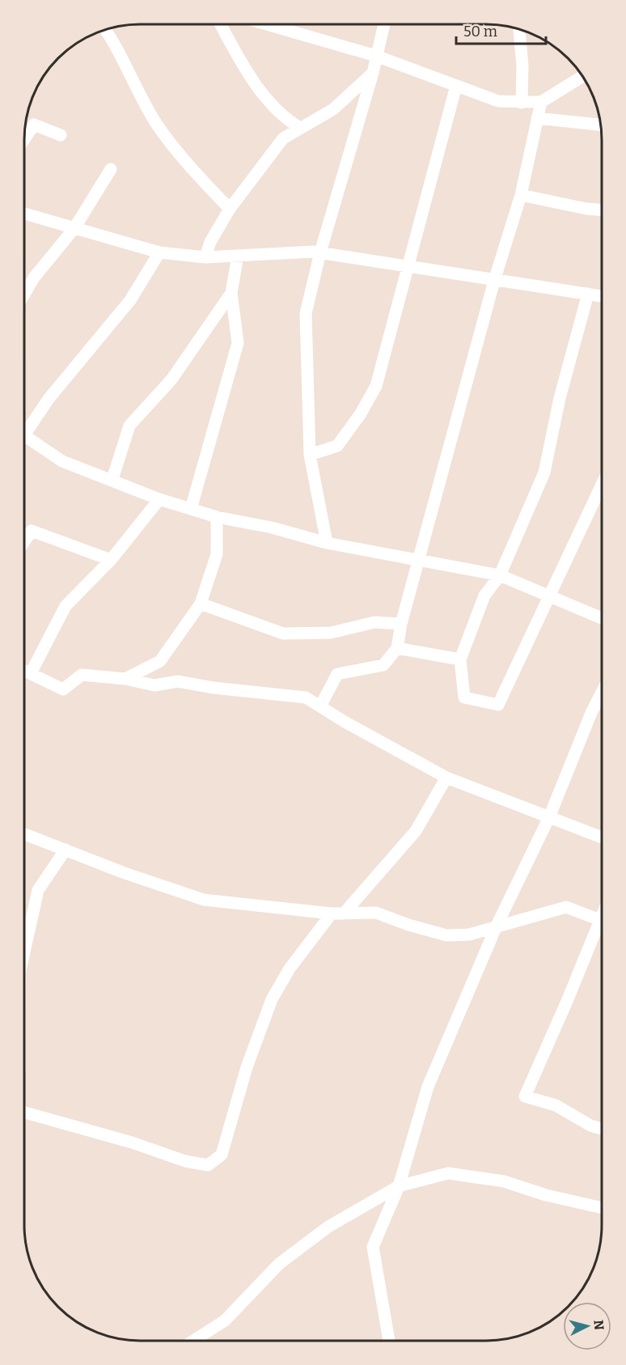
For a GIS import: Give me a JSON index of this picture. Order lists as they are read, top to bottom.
{
  "scale_bar": "50 m",
  "north": "right"
}
